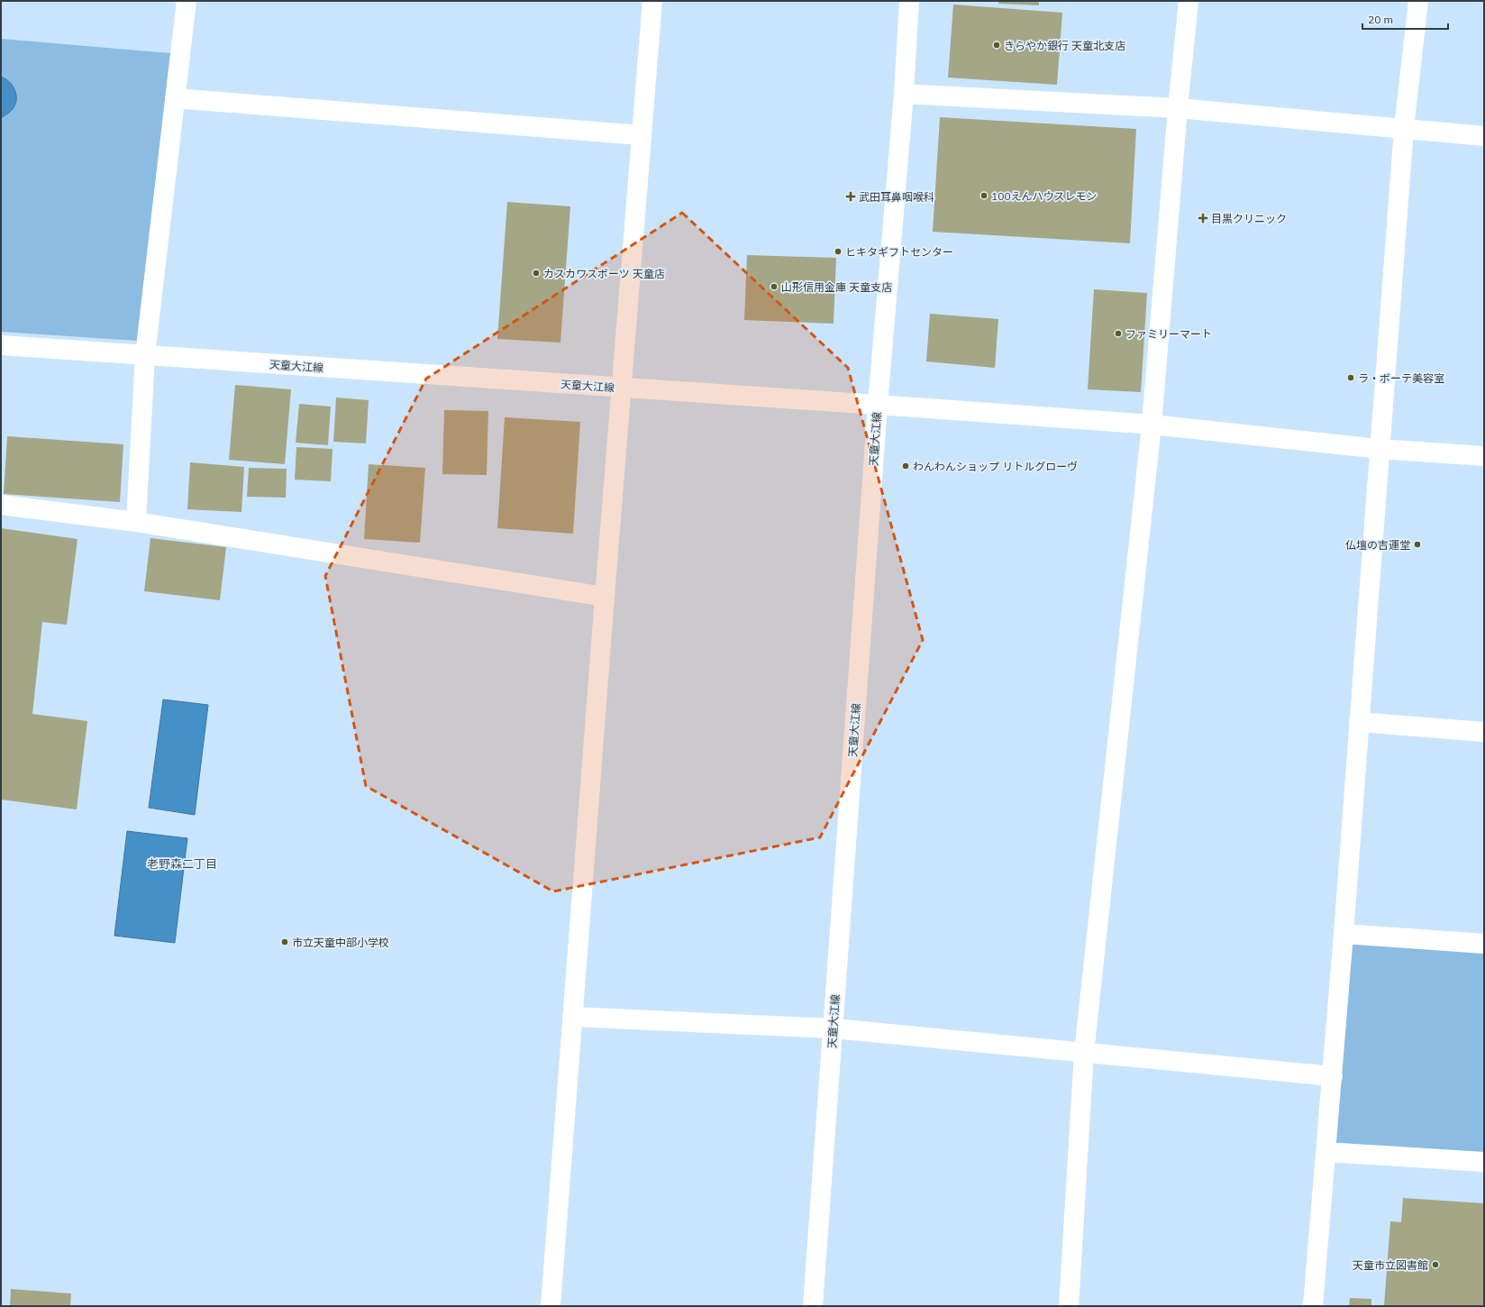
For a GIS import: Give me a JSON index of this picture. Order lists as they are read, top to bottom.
{
  "streets": {
    "street": ["天童大江線"]
  },
  "districts": ["老野森二丁目"],
  "places": {
    "other": [
      "きらやか銀行 天童北支店",
      "100えんハウスレモン",
      "ヒキタギフトセンター",
      "カスカワスポーツ 天童店",
      "山形信用金庫 天童支店",
      "ファミリーマート",
      "ラ・ボーテ美容室",
      "わんわんショップ リトルグローヴ",
      "仏壇の吉運堂",
      "市立天童中部小学校",
      "天童市立図書館"
    ],
    "health": ["武田耳鼻咽喉科", "目黒クリニック"]
  },
  "scale_bar": "20 m"
}
